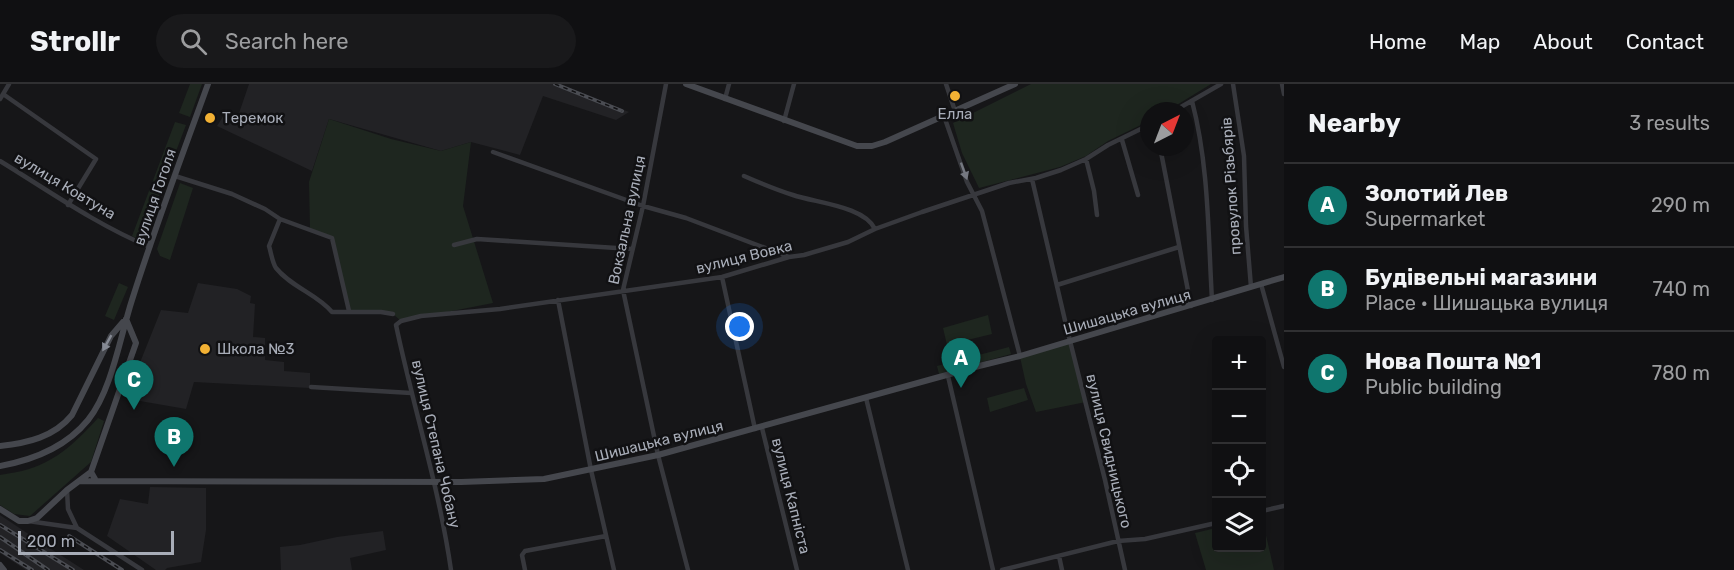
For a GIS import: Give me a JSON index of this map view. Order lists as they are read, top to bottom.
{
  "streets": {
    "street": [
      "вулиця Ковтуна",
      "провулок Різьбярів",
      "вулиця Гоголя",
      "Вокзальна вулиця",
      "вулиця Вовка",
      "Шишацька вулиця",
      "вулиця Степана Чобану",
      "вулиця Свидницького",
      "вулиця Капніста"
    ]
  },
  "crossings": [
    ["вулиця Ковтуна", "вулиця Гоголя"],
    ["провулок Різьбярів", "Шишацька вулиця"],
    ["Вокзальна вулиця", "вулиця Вовка"],
    ["Вокзальна вулиця", "Шишацька вулиця"],
    ["вулиця Вовка", "вулиця Степана Чобану"],
    ["вулиця Вовка", "вулиця Свидницького"],
    ["вулиця Вовка", "вулиця Капніста"],
    ["Шишацька вулиця", "вулиця Степана Чобану"],
    ["Шишацька вулиця", "вулиця Свидницького"],
    ["Шишацька вулиця", "вулиця Капніста"]
  ],
  "places": ["Елла", "Теремок", "Школа №3"],
  "scale_bar": "200 m",
  "north": "top right",
  "page": {
    "header": "Strollr",
    "search": "Search here",
    "nav": [
      "Home",
      "Map",
      "About",
      "Contact"
    ],
    "heading": ["Nearby", "3 results"],
    "list": [
      {
        "mark": "A",
        "name": "Золотий Лев",
        "note": "Supermarket",
        "value": "290 m"
      },
      {
        "mark": "B",
        "name": "Будівельні магазини",
        "note": "Place · Шишацька вулиця",
        "value": "740 m"
      },
      {
        "mark": "C",
        "name": "Нова Пошта №1",
        "note": "Public building",
        "value": "780 m"
      }
    ],
    "map_buttons": ["+", "−"],
    "pins": ["A", "C", "B"],
    "scale": "200 m"
  }
}
